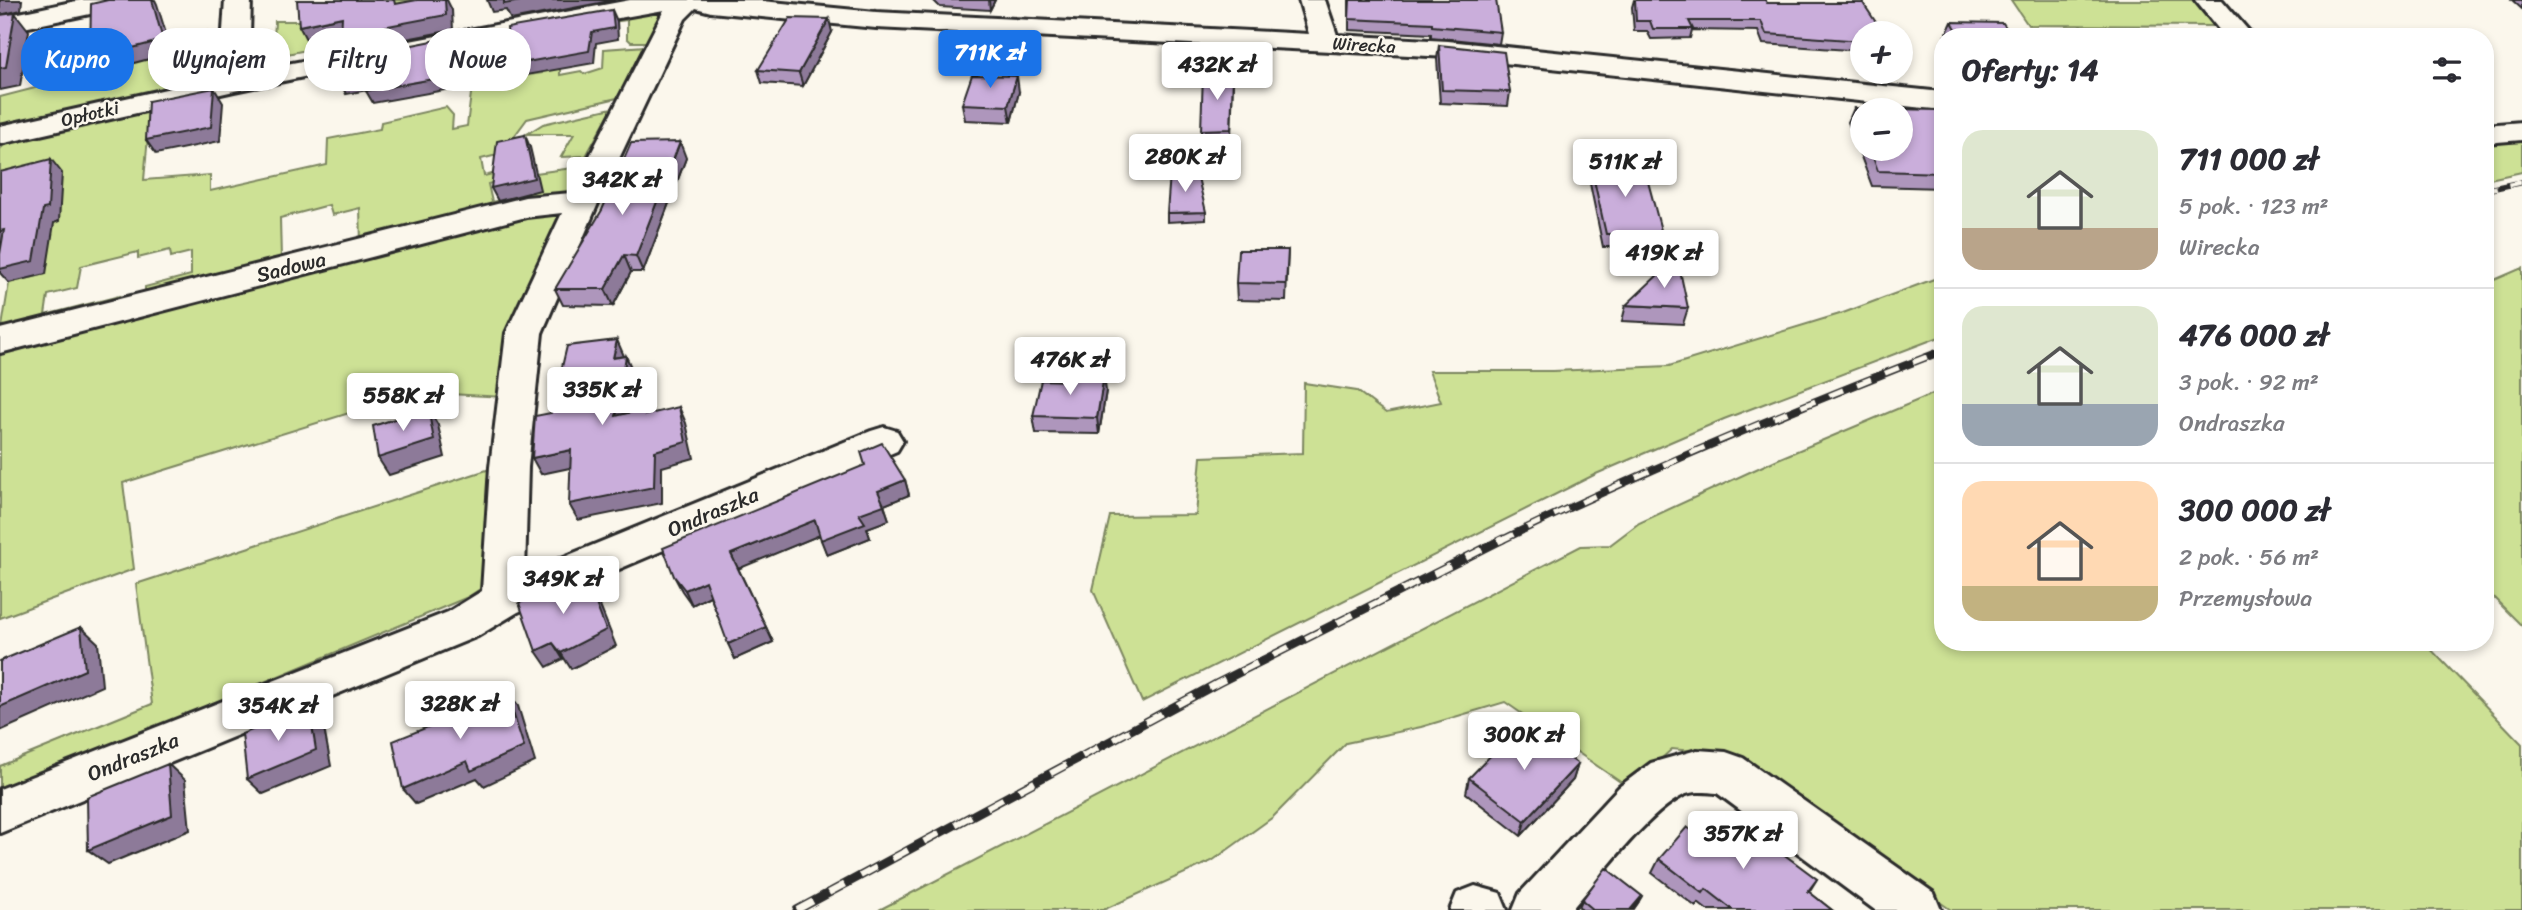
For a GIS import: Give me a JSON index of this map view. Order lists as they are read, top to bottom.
{
  "streets": {
    "street": [
      "Wirecka",
      "Opłotki",
      "Sadowa",
      "Ondraszka"
    ]
  },
  "page": {
    "map_buttons": ["+", "−"],
    "chip": [
      "Kupno",
      "Wynajem",
      "Filtry",
      "Nowe"
    ],
    "heading": "Oferty: 14",
    "price": [
      "711K zł",
      "432K zł",
      "280K zł",
      "511K zł",
      "342K zł",
      "419K zł",
      "476K zł",
      "335K zł",
      "558K zł",
      "349K zł",
      "328K zł",
      "354K zł",
      "300K zł",
      "357K zł"
    ],
    "list": [
      {
        "name": "711 000 zł",
        "note": "5 pok. · 123 m² · Wirecka"
      },
      {
        "name": "476 000 zł",
        "note": "3 pok. · 92 m² · Ondraszka"
      },
      {
        "name": "300 000 zł",
        "note": "2 pok. · 56 m² · Przemysłowa"
      }
    ]
  }
}
